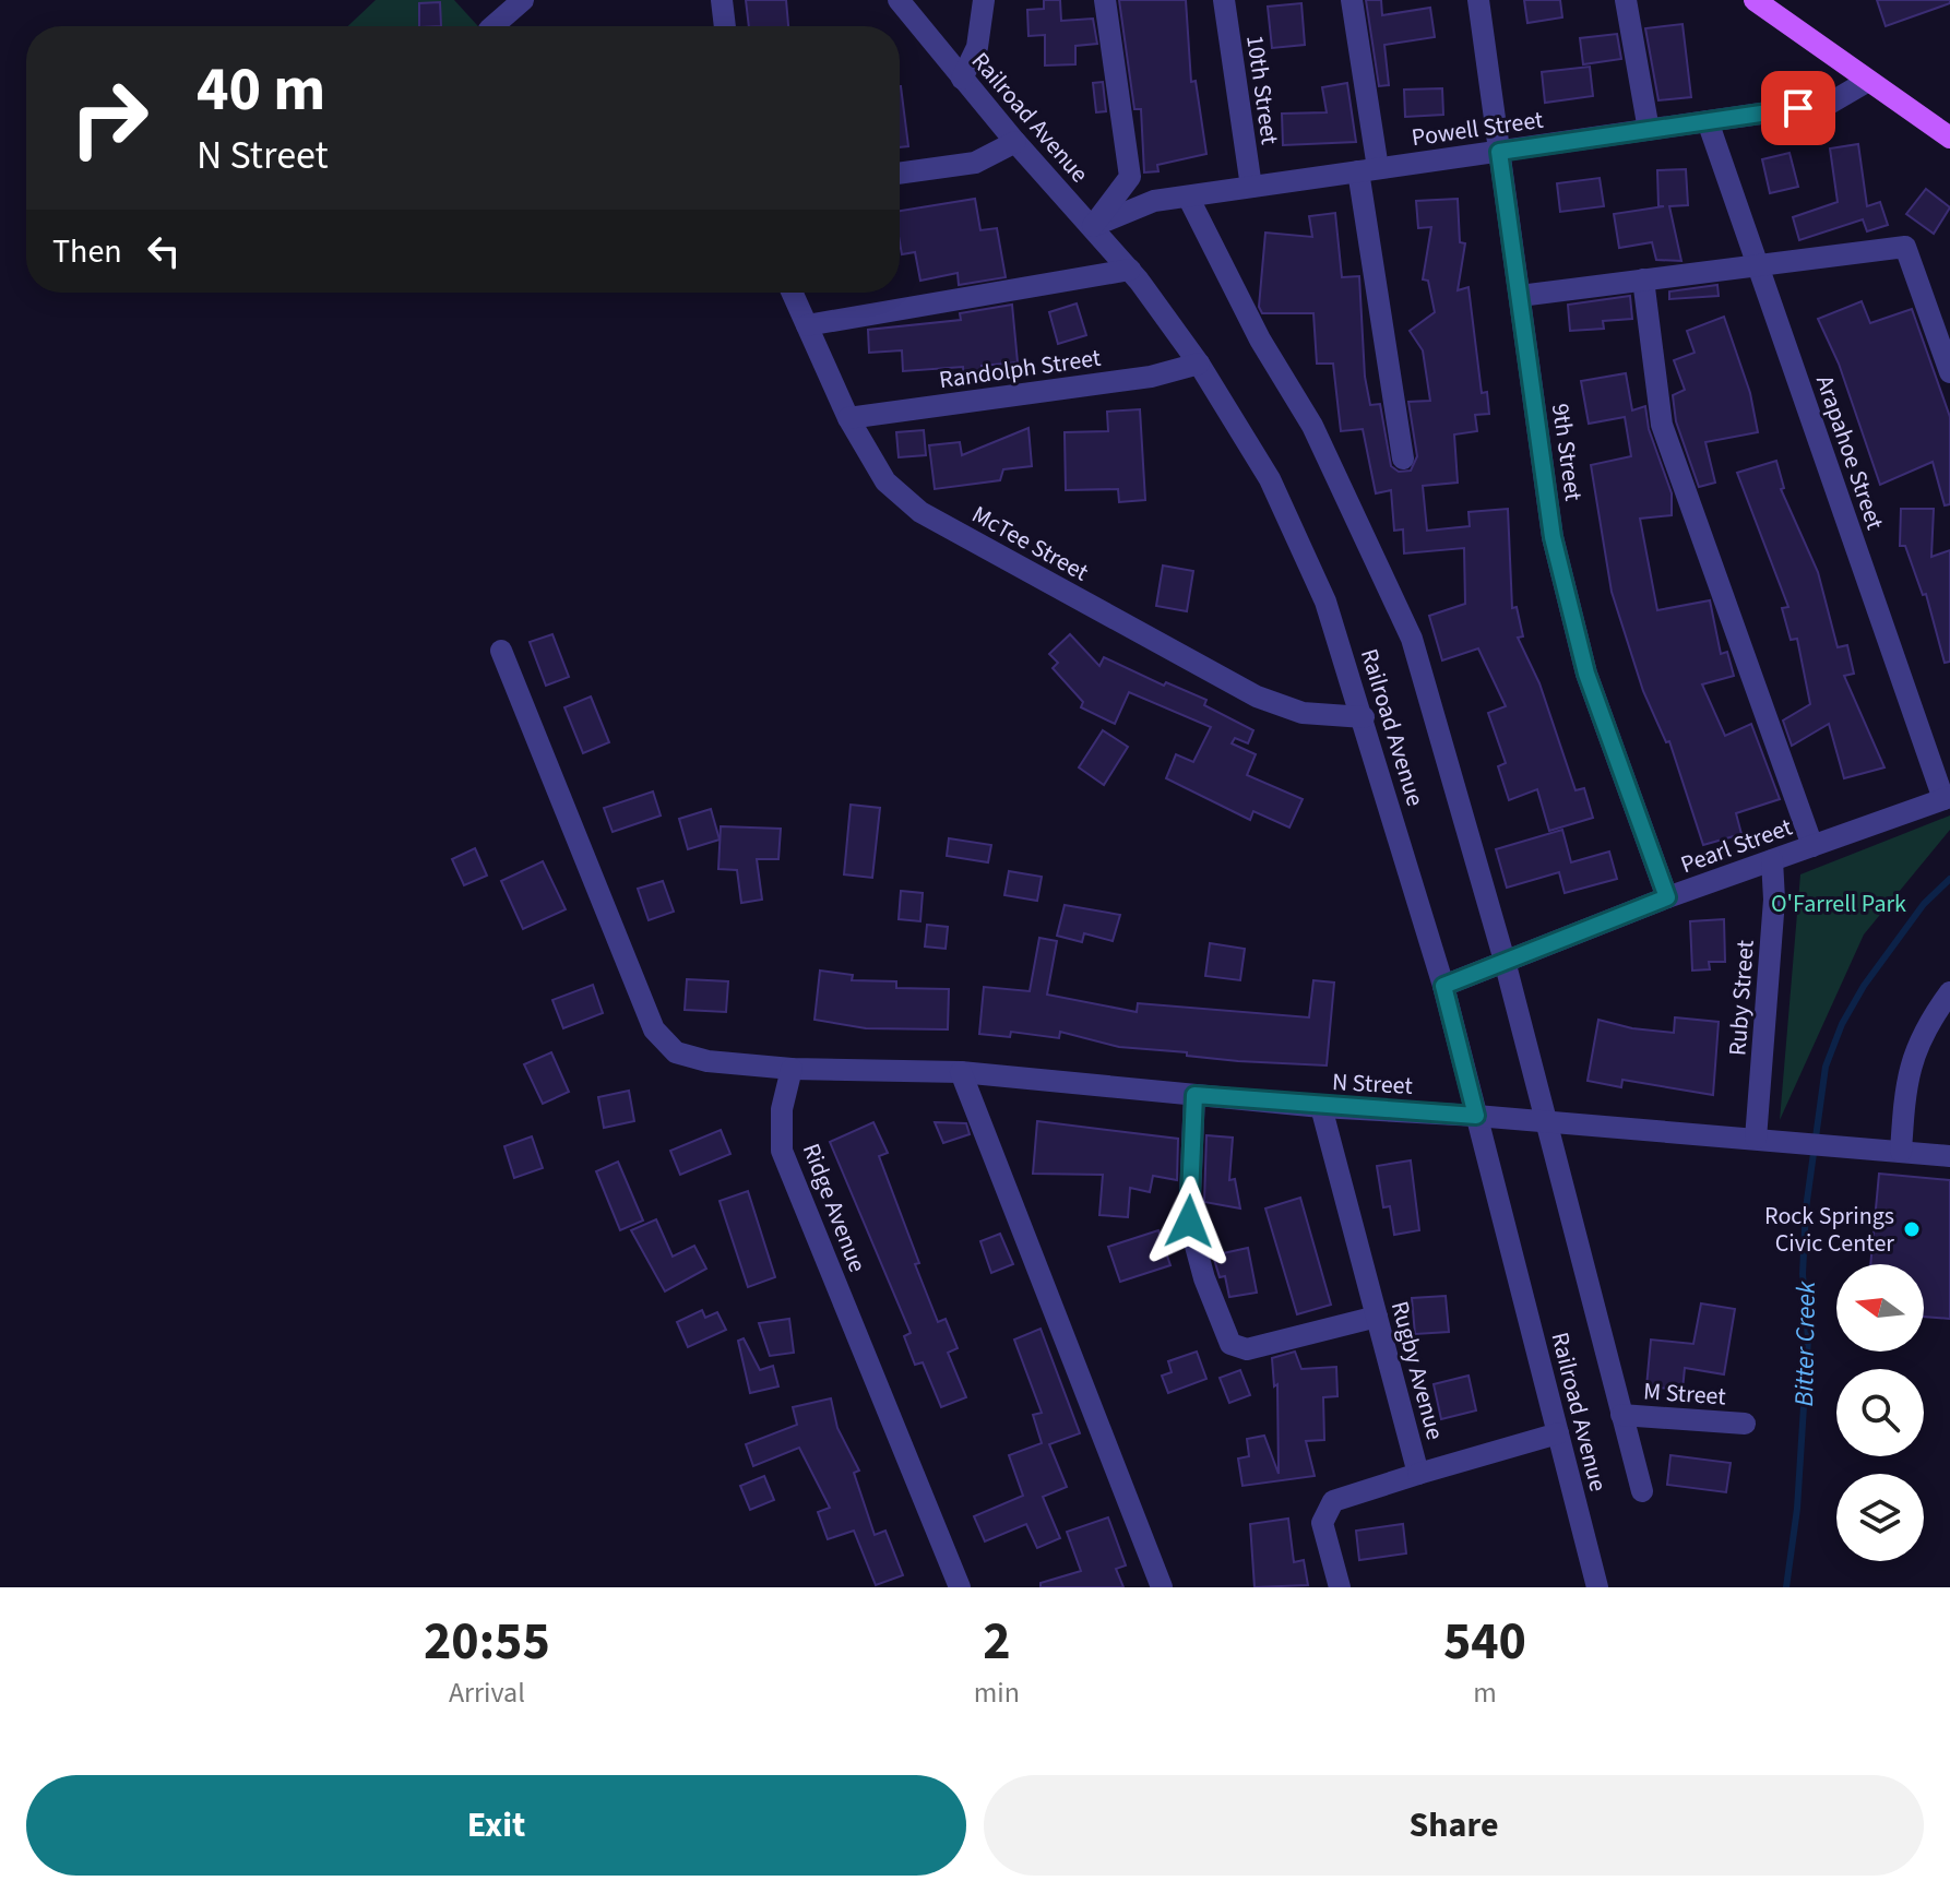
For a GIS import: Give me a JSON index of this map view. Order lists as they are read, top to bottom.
{
  "streets": {
    "street": [
      "10th Street",
      "Railroad Avenue",
      "Powell Street",
      "Randolph Street",
      "9th Street",
      "Arapahoe Street",
      "McTee Street",
      "Pearl Street",
      "Ruby Street",
      "N Street",
      "Ridge Avenue",
      "Rugby Avenue",
      "M Street"
    ]
  },
  "crossings": [
    ["10th Street", "Powell Street"],
    ["Railroad Avenue", "Powell Street"],
    ["Railroad Avenue", "Randolph Street"],
    ["Railroad Avenue", "McTee Street"],
    ["Railroad Avenue", "Pearl Street"],
    ["Railroad Avenue", "N Street"],
    ["Powell Street", "9th Street"],
    ["Powell Street", "Arapahoe Street"],
    ["Randolph Street", "McTee Street"],
    ["9th Street", "Pearl Street"],
    ["Arapahoe Street", "Pearl Street"],
    ["Pearl Street", "Ruby Street"],
    ["Ruby Street", "N Street"],
    ["N Street", "Ridge Avenue"],
    ["N Street", "Rugby Avenue"]
  ],
  "water": ["Bitter Creek"],
  "parks": ["O'Farrell Park"],
  "places": ["Rock Springs Civic Center"],
  "north": "left",
  "page": {
    "turn": ["40 m", "N Street"],
    "then": "Then",
    "eta": [
      "20:55",
      "Arrival",
      "2",
      "min",
      "540",
      "m"
    ],
    "buttons": ["Exit", "Share"]
  }
}
